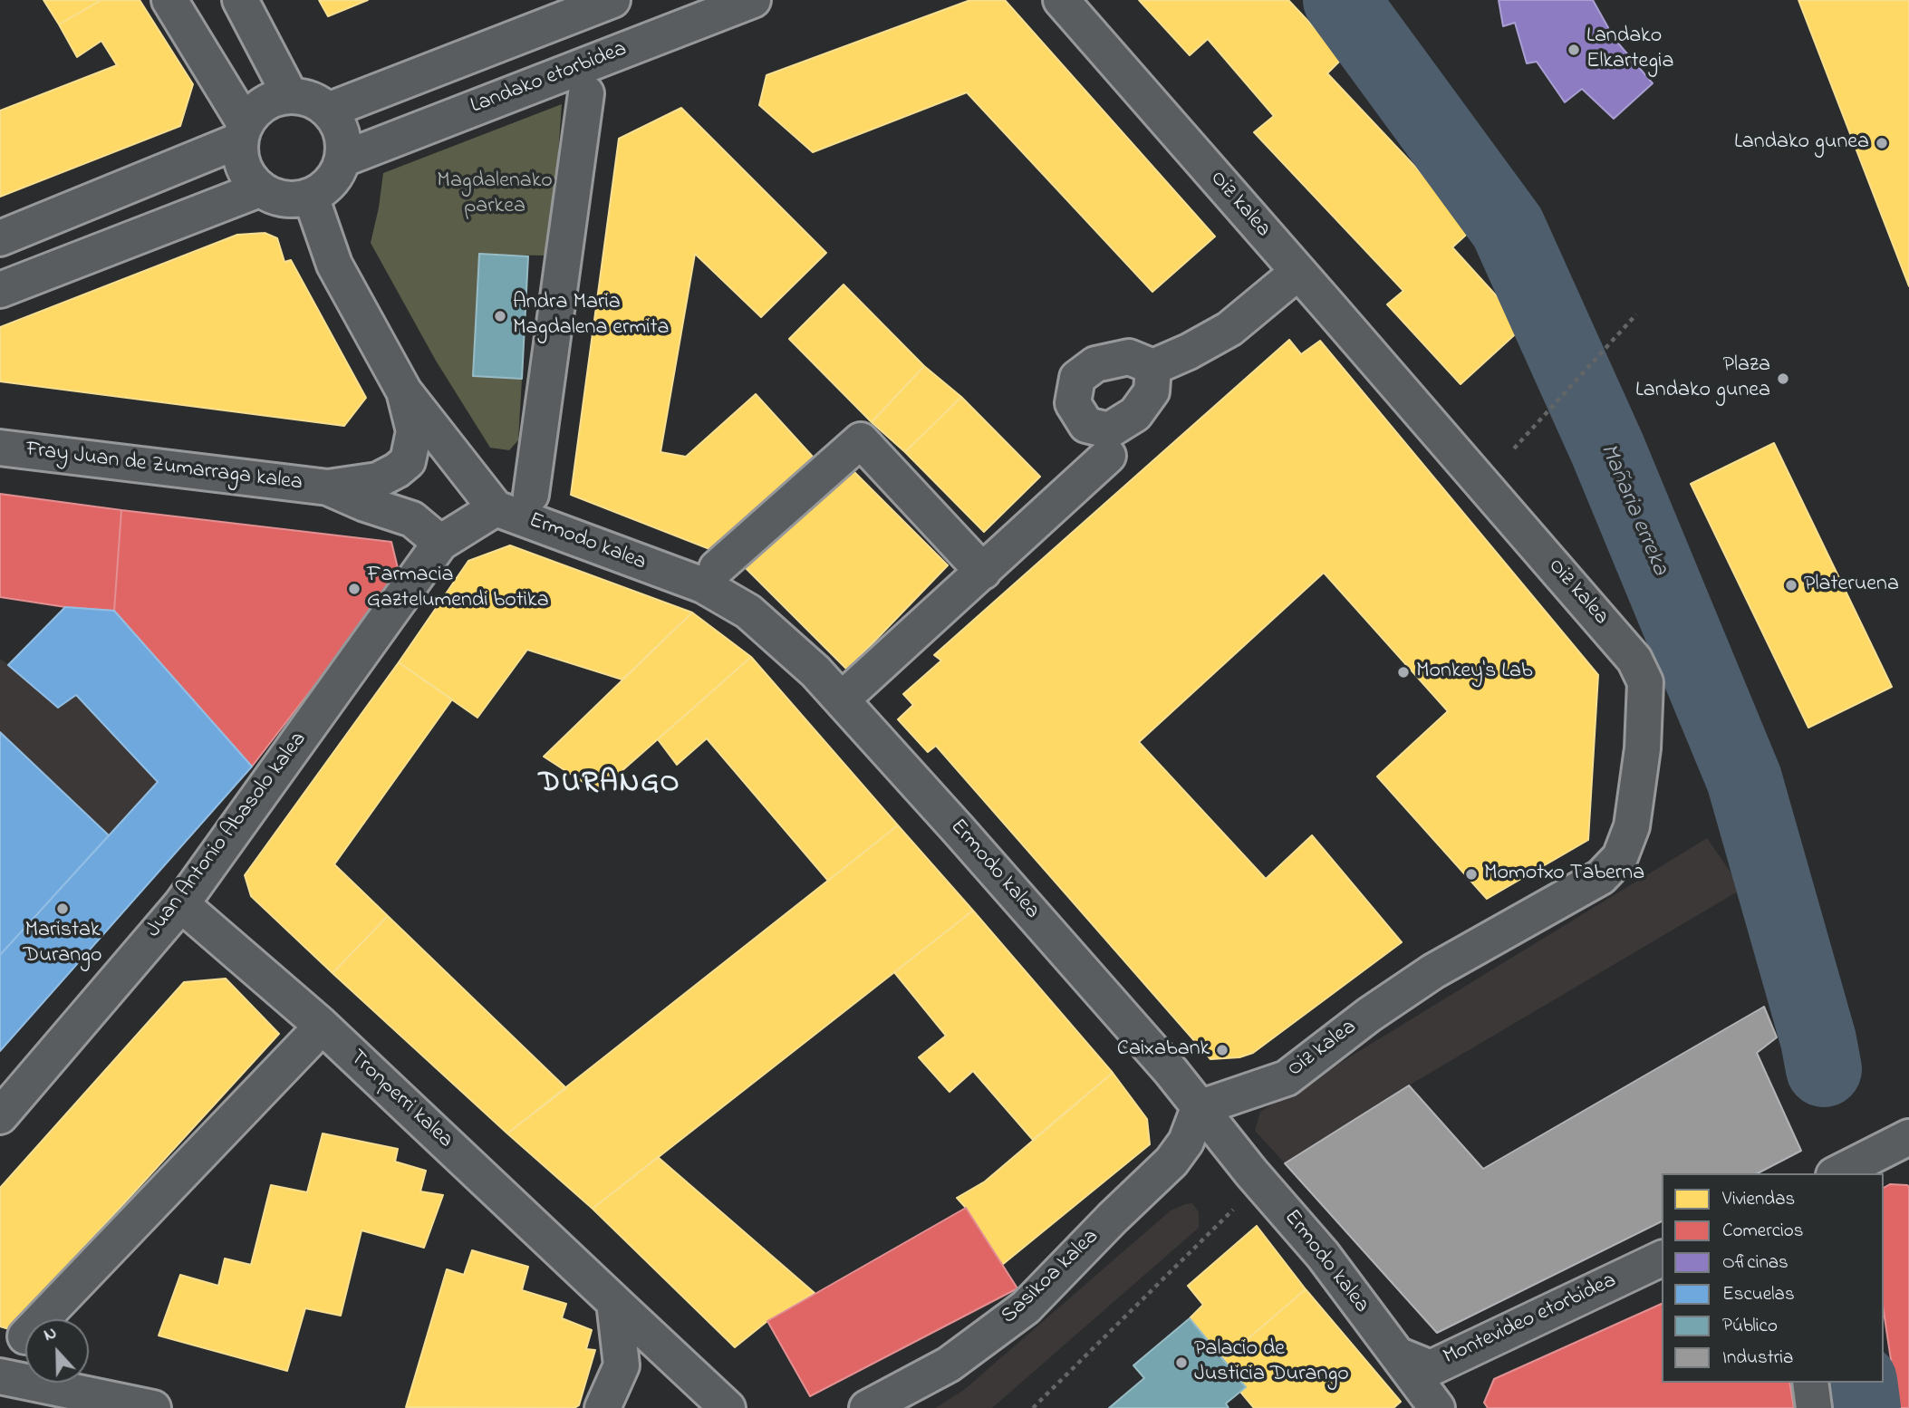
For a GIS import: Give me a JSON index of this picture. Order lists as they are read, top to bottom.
{
  "streets": {
    "street": [
      "Landako etorbidea",
      "Oiz kalea",
      "Fray Juan de Zumarraga kalea",
      "Ermodo kalea",
      "Juan Antonio Abasolo kalea",
      "Tronperri kalea",
      "Sasikoa kalea",
      "Montevideo etorbidea"
    ]
  },
  "crossings": [
    ["Oiz kalea", "Ermodo kalea"],
    ["Oiz kalea", "Sasikoa kalea"],
    ["Ermodo kalea", "Sasikoa kalea"],
    ["Ermodo kalea", "Montevideo etorbidea"],
    ["Juan Antonio Abasolo kalea", "Tronperri kalea"]
  ],
  "districts": ["DURANGO"],
  "water": ["Mañaria erreka"],
  "parks": ["Magdalenako parkea"],
  "places": [
    "Landako Elkartegia",
    "Landako gunea",
    "Andra Maria Magdalena ermita",
    "Plaza Landako gunea",
    "Plateruena",
    "Farmacia Gaztelumendi botika",
    "Monkey's Lab",
    "Momotxo Taberna",
    "Maristak Durango",
    "Caixabank",
    "Palacio de Justicia Durango"
  ],
  "legend": [
    "Viviendas",
    "Comercios",
    "Oficinas",
    "Escuelas",
    "Público",
    "Industria"
  ],
  "north": "top"
}
